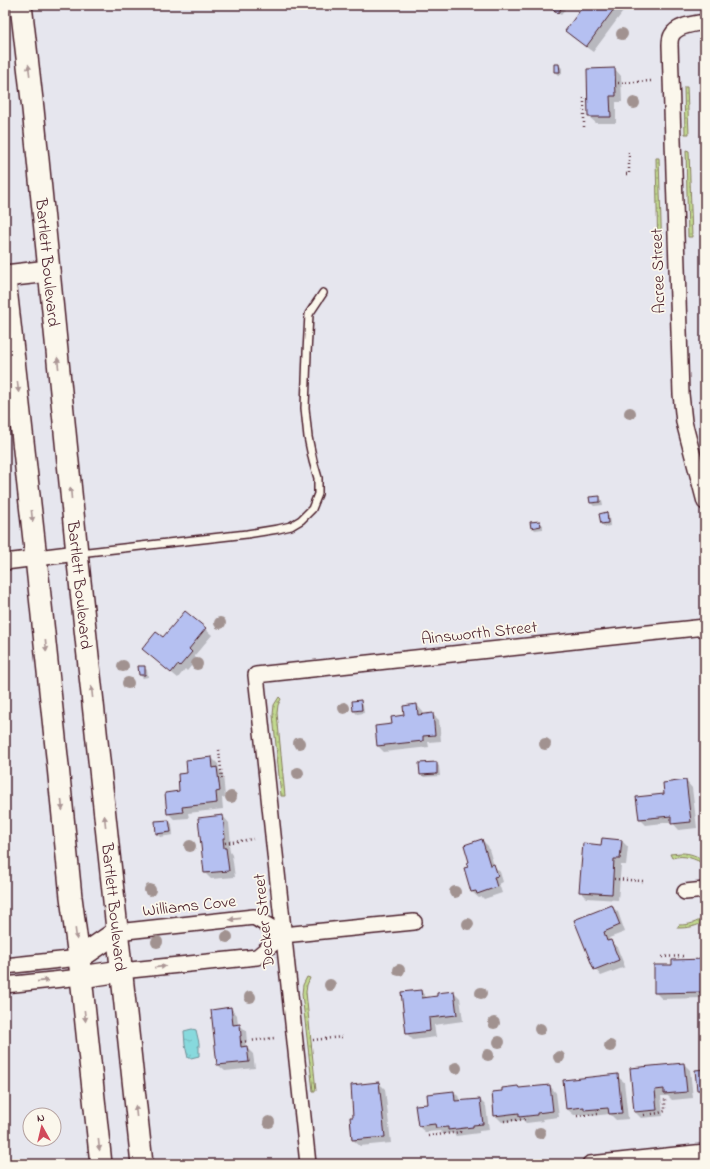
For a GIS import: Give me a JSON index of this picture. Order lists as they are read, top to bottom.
{
  "streets": {
    "main road": ["Bartlett Boulevard"],
    "street": [
      "Acree Street",
      "Ainsworth Street",
      "Williams Cove",
      "Decker Street"
    ]
  },
  "crossings": [
    ["Bartlett Boulevard", "Williams Cove"],
    ["Ainsworth Street", "Decker Street"],
    ["Williams Cove", "Decker Street"]
  ],
  "north": "top"
}
